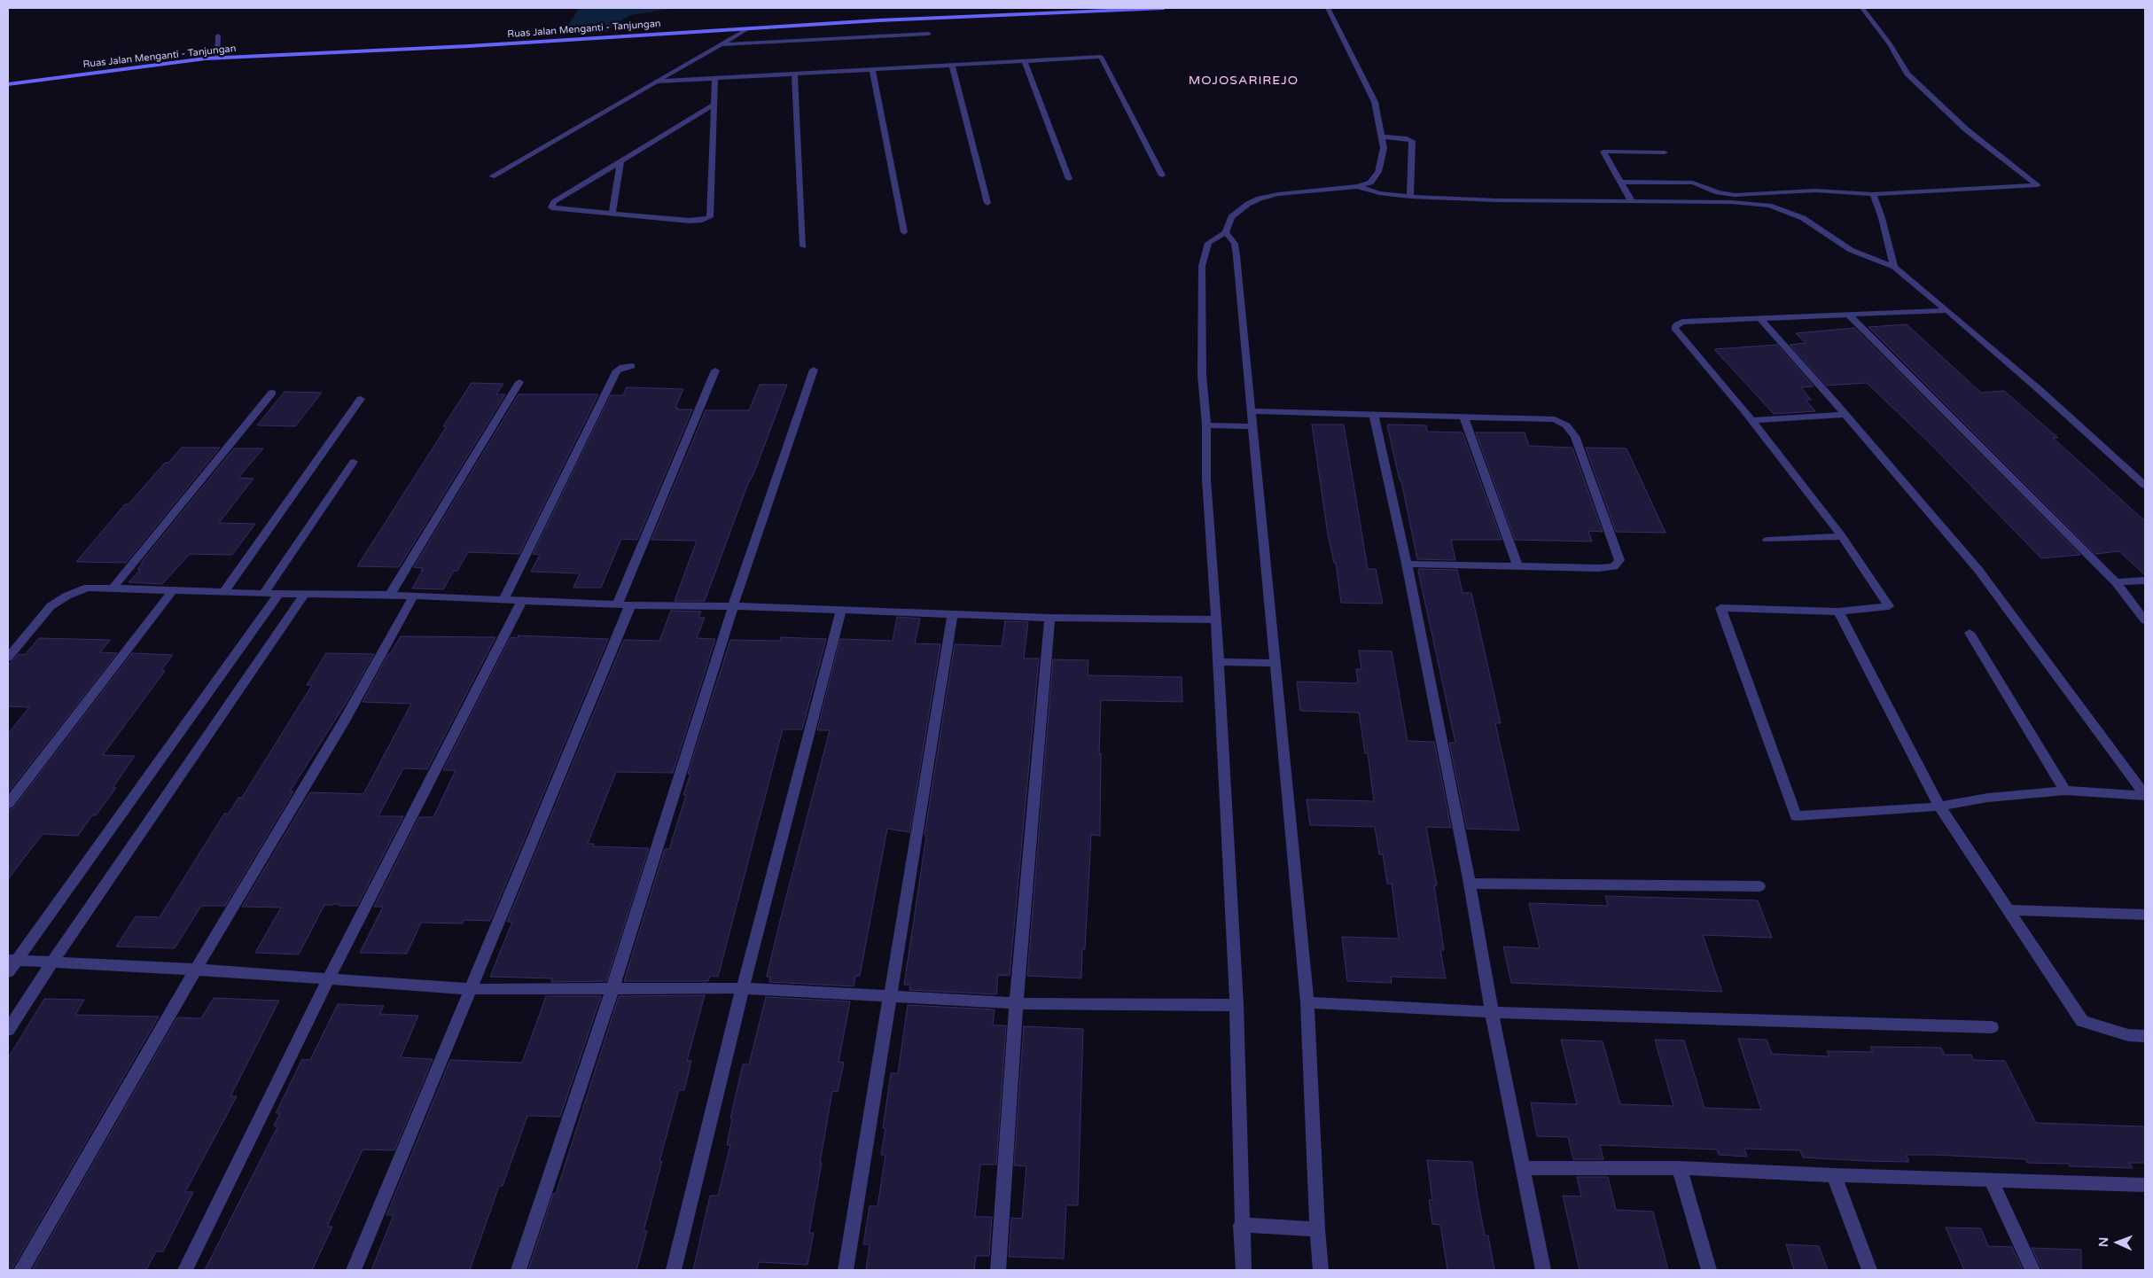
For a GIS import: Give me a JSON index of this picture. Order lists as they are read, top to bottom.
{
  "streets": {
    "main road": ["Ruas Jalan Menganti - Tanjungan"]
  },
  "districts": ["MOJOSARIREJO"],
  "north": "left"
}
